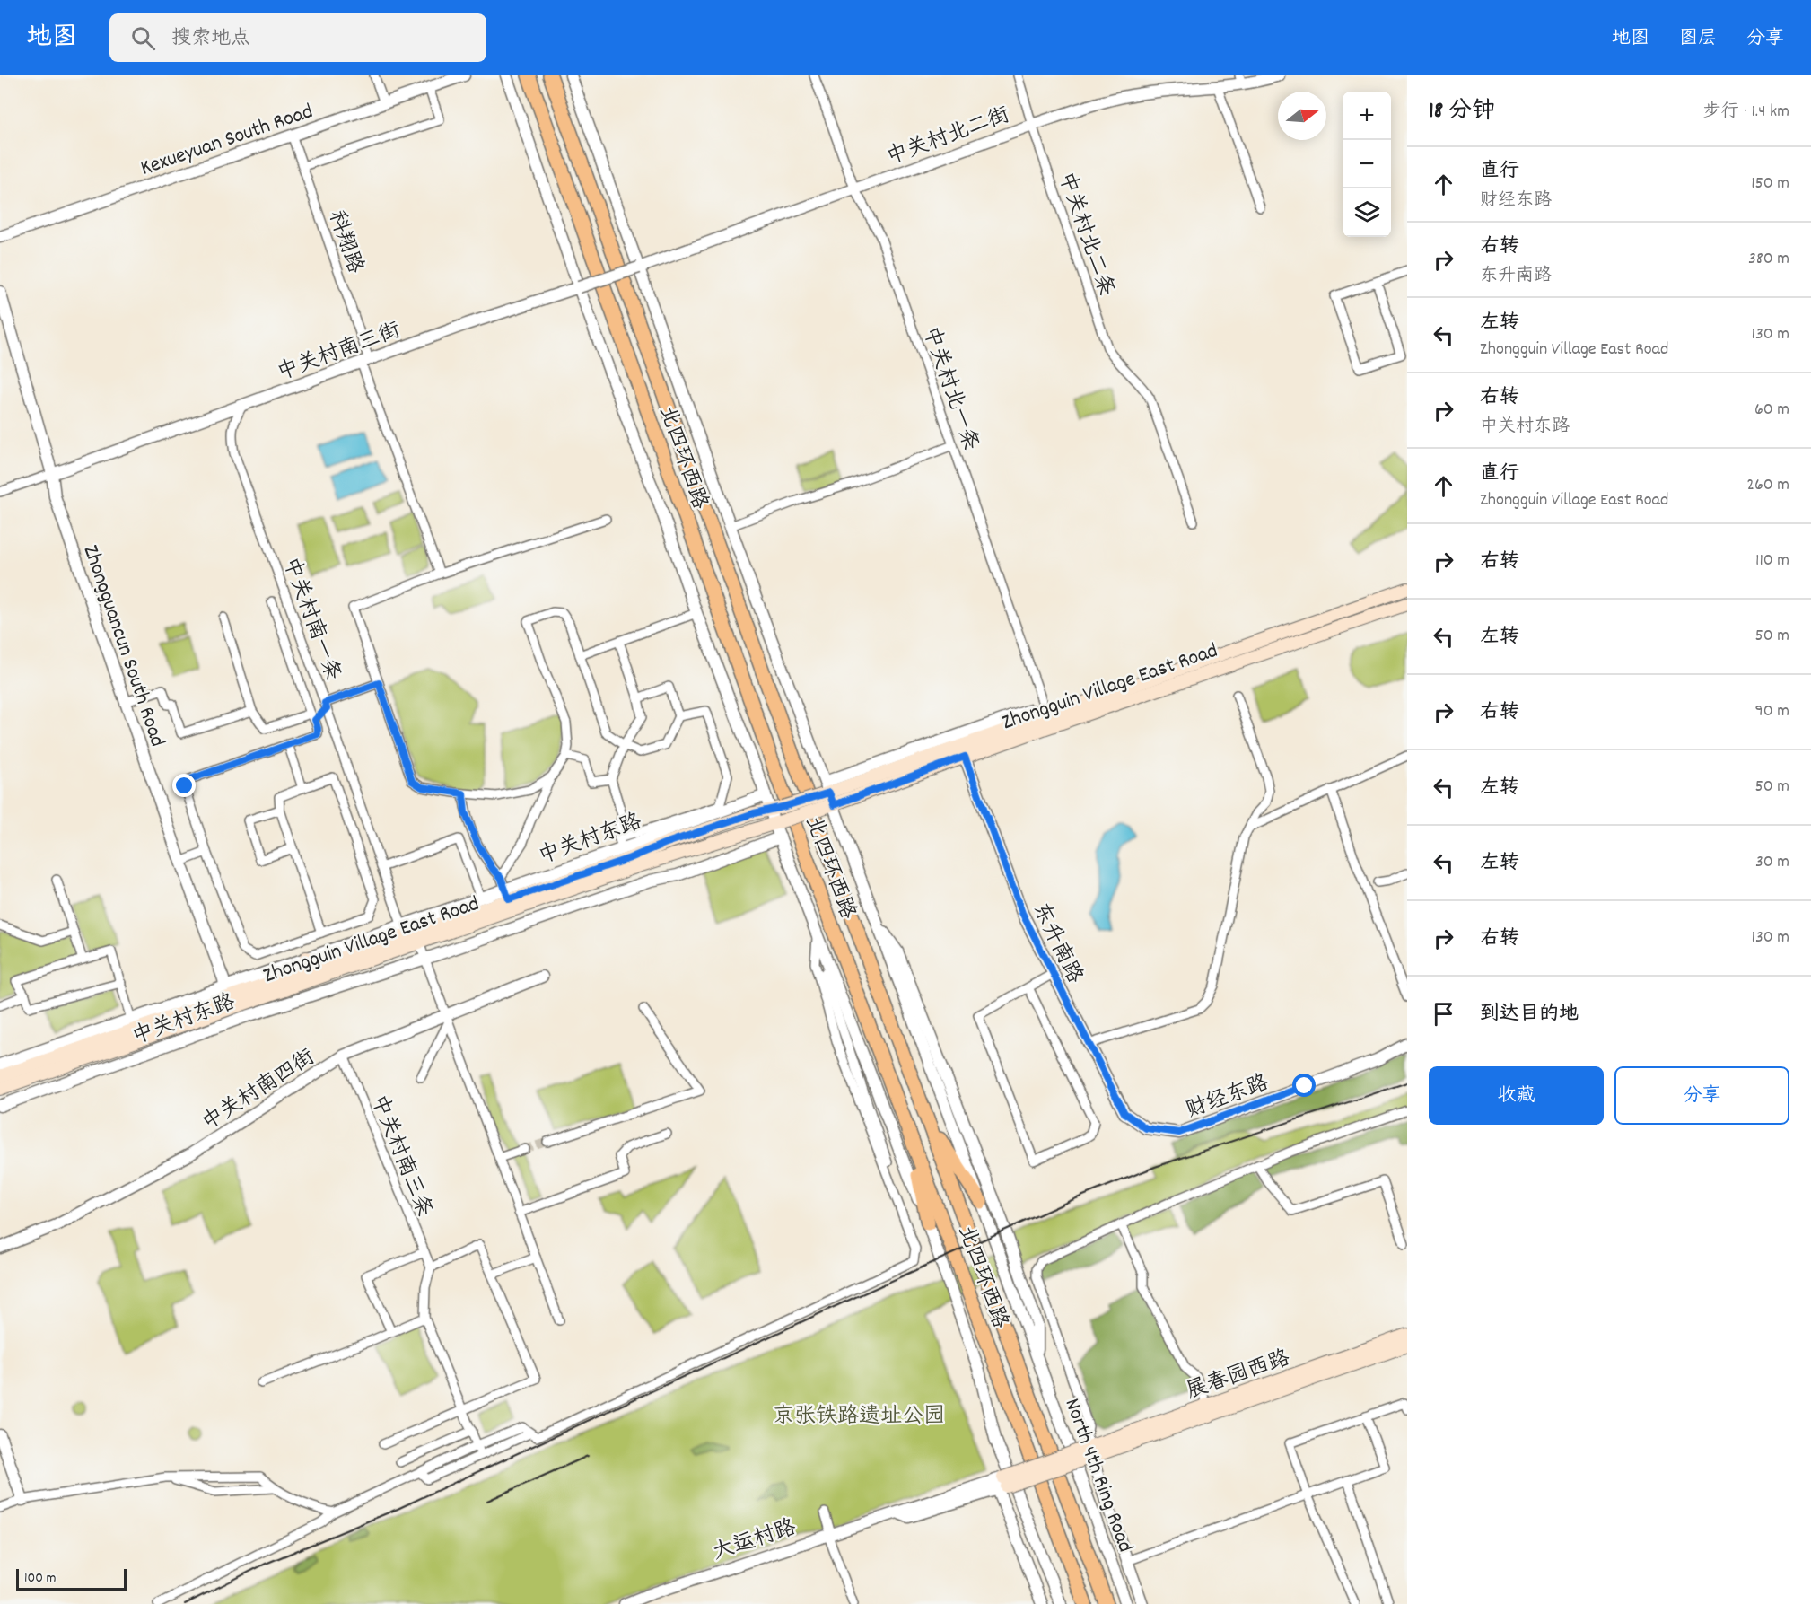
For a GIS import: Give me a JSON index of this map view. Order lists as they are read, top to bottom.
{
  "streets": {
    "highway": ["北四环西路", "North 4th Ring Road"],
    "main road": ["Zhongguin Village East Road", "展春园西路", "大运村路"],
    "street": [
      "中关村北二街",
      "Kexueyuan South Road",
      "中关村北二条",
      "科翔路",
      "中关村南三街",
      "中关村北一条",
      "中关村南一条",
      "Zhongguancun South Road",
      "中关村东路",
      "东升南路",
      "中关村南四街",
      "财经东路",
      "中关村南三条"
    ]
  },
  "crossings": [
    ["中关村北二街", "中关村北二条"],
    ["中关村北二街", "中关村南三街"],
    ["中关村北二街", "中关村北一条"],
    ["中关村北二街", "北四环西路"],
    ["Kexueyuan South Road", "科翔路"],
    ["科翔路", "中关村南三街"],
    ["中关村南三街", "北四环西路"],
    ["中关村南三街", "中关村南一条"],
    ["中关村南三街", "Zhongguancun South Road"],
    ["中关村北一条", "Zhongguin Village East Road"],
    ["北四环西路", "Zhongguin Village East Road"],
    ["北四环西路", "中关村东路"],
    ["北四环西路", "North 4th Ring Road"],
    ["中关村南一条", "Zhongguin Village East Road"],
    ["中关村南一条", "中关村东路"],
    ["Zhongguancun South Road", "Zhongguin Village East Road"],
    ["Zhongguancun South Road", "中关村东路"],
    ["Zhongguin Village East Road", "中关村东路"],
    ["Zhongguin Village East Road", "东升南路"],
    ["东升南路", "财经东路"],
    ["中关村南四街", "中关村南三条"],
    ["展春园西路", "大运村路"]
  ],
  "parks": ["京张铁路遗址公园"],
  "scale_bar": "100 m",
  "north": "right",
  "page": {
    "header": "地图",
    "search": "搜索地点",
    "nav": ["地图", "图层", "分享"],
    "heading": ["18 分钟", "步行 · 1.4 km"],
    "map_buttons": ["+", "−"],
    "list": [
      ["直行", "财经东路", "150 m"],
      ["右转", "东升南路", "380 m"],
      ["左转", "Zhongguin Village East Road", "130 m"],
      ["右转", "中关村东路", "60 m"],
      ["直行", "Zhongguin Village East Road", "260 m"],
      ["右转", "110 m"],
      ["左转", "50 m"],
      ["右转", "90 m"],
      ["左转", "50 m"],
      ["左转", "30 m"],
      ["右转", "130 m"],
      "到达目的地"
    ],
    "buttons": ["收藏", "分享"],
    "scale": "100 m"
  }
}
